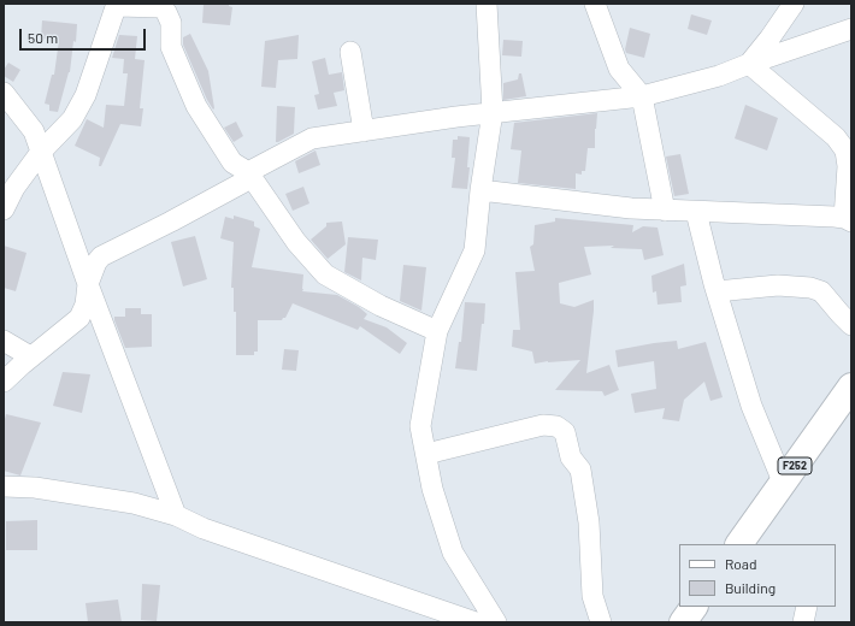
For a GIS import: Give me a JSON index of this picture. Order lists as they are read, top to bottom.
{
  "streets": {
    "main road": ["F252"]
  },
  "legend": ["Road", "Building"],
  "scale_bar": "50 m"
}
